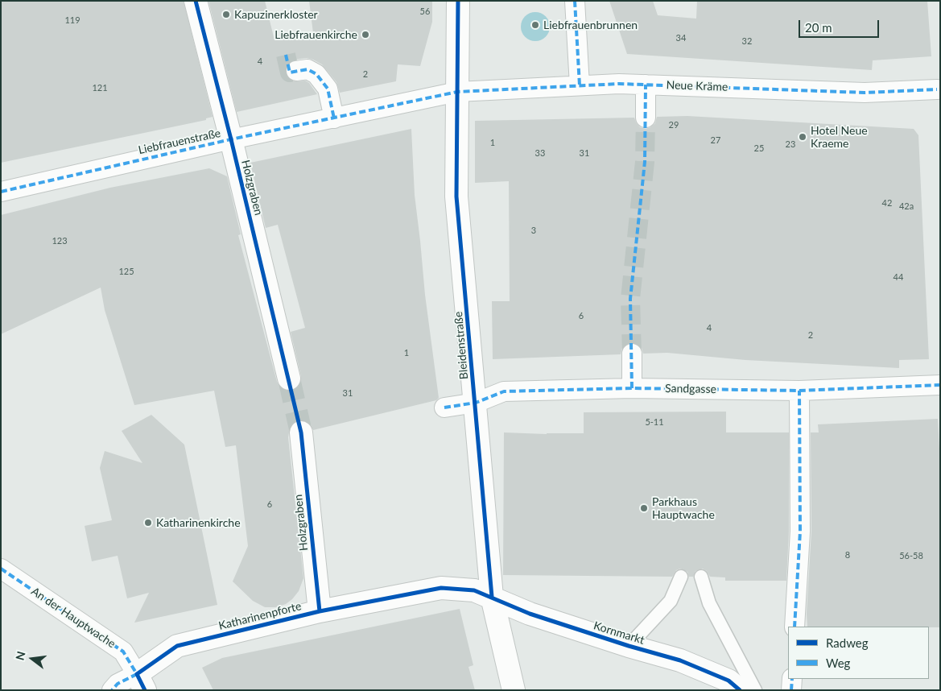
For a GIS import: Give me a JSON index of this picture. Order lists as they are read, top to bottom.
{
  "streets": {
    "street": [
      "Neue Kräme",
      "Liebfrauenstraße",
      "Holzgraben",
      "Bleidenstraße",
      "Sandgasse",
      "Katharinenpforte",
      "An der Hauptwache",
      "Kornmarkt"
    ]
  },
  "crossings": [
    ["Neue Kräme", "Liebfrauenstraße"],
    ["Neue Kräme", "Bleidenstraße"],
    ["Liebfrauenstraße", "Holzgraben"],
    ["Liebfrauenstraße", "Bleidenstraße"],
    ["Holzgraben", "Katharinenpforte"],
    ["Bleidenstraße", "Sandgasse"],
    ["Bleidenstraße", "Katharinenpforte"],
    ["Bleidenstraße", "Kornmarkt"],
    ["Katharinenpforte", "An der Hauptwache"],
    ["Katharinenpforte", "Kornmarkt"]
  ],
  "places": [
    "Kapuzinerkloster",
    "Liebfrauenbrunnen",
    "Liebfrauenkirche",
    "Hotel Neue Kraeme",
    "Parkhaus Hauptwache",
    "Katharinenkirche"
  ],
  "house_numbers": [
    "56",
    "119",
    "34",
    "32",
    "4",
    "2",
    "121",
    "29",
    "27",
    "1",
    "23",
    "25",
    "33",
    "31",
    "42",
    "42a",
    "3",
    "123",
    "125",
    "44",
    "6",
    "4",
    "2",
    "1",
    "31",
    "5-11",
    "6",
    "8",
    "56-58"
  ],
  "legend": ["Radweg", "Weg"],
  "scale_bar": "20 m",
  "north": "left"
}
